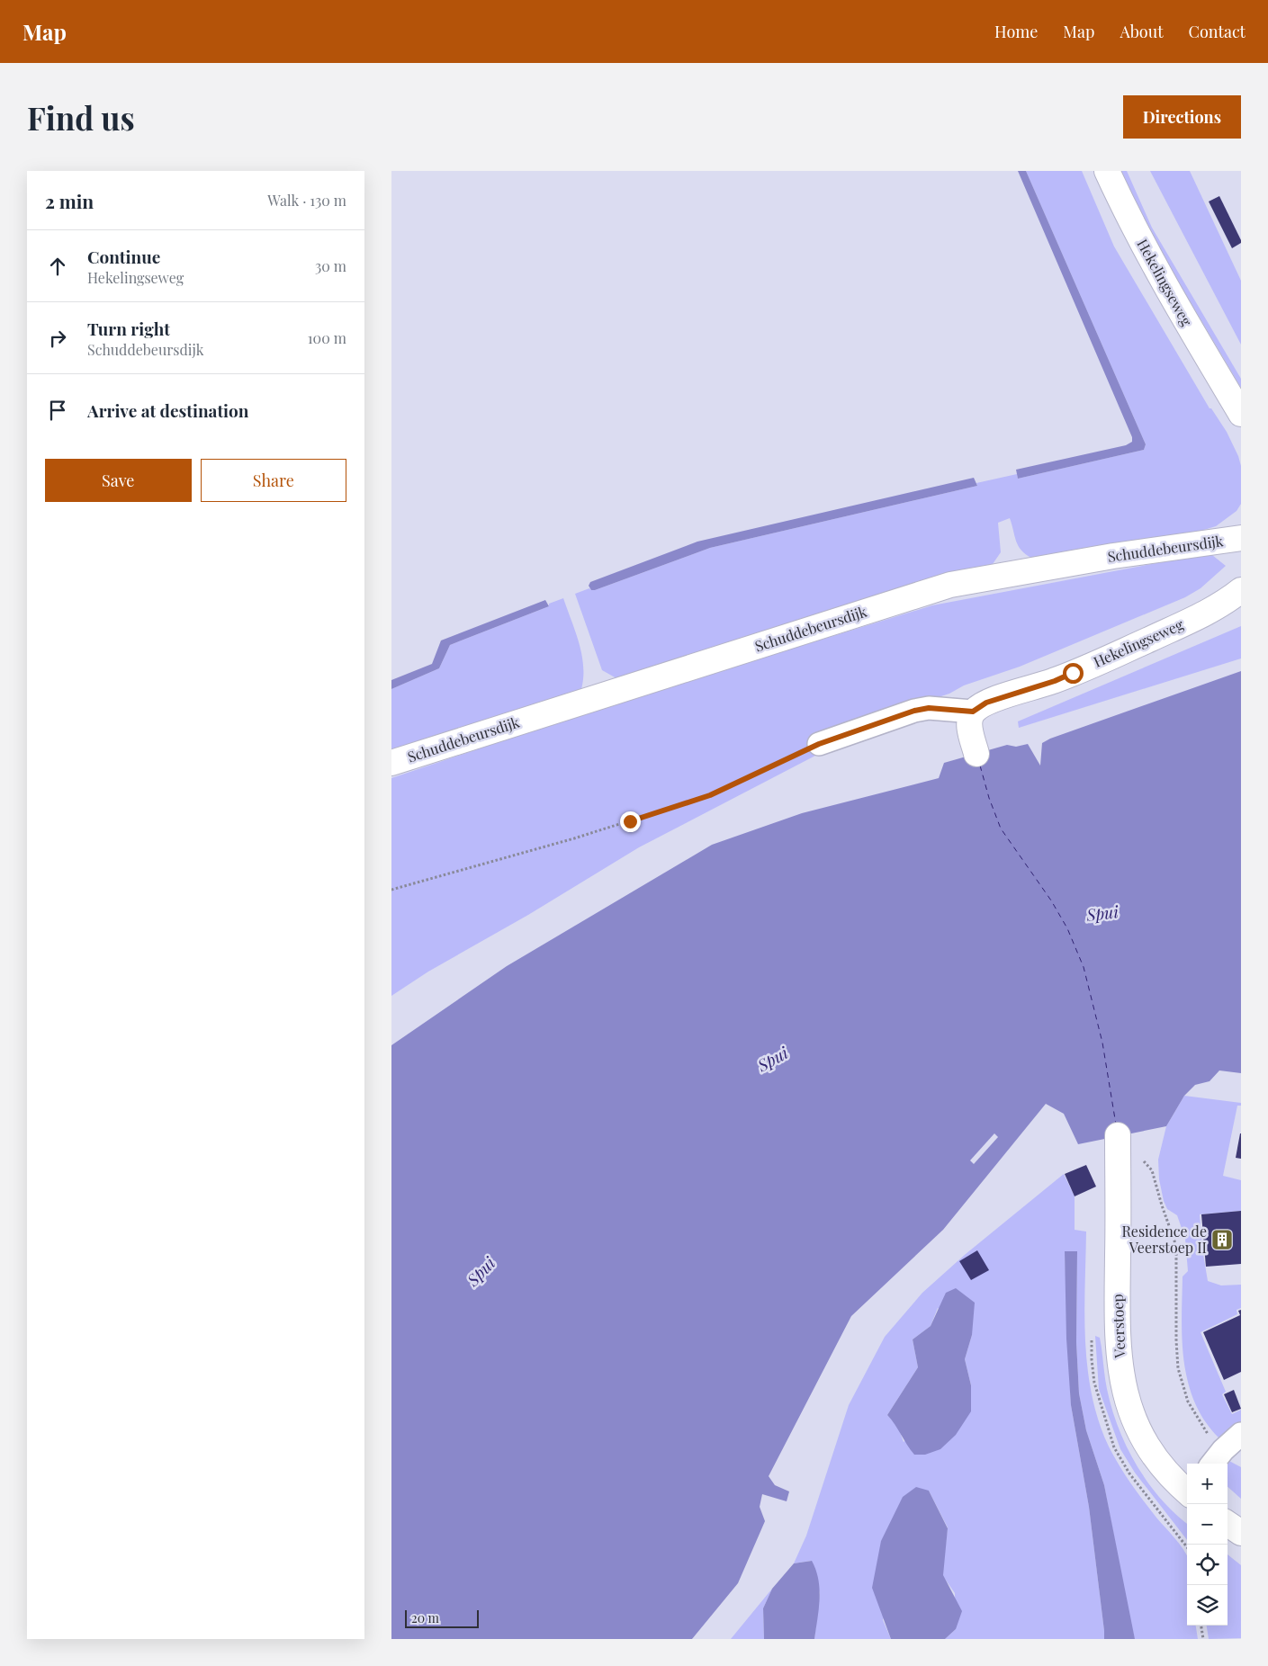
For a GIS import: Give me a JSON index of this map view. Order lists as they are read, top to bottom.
{
  "streets": {
    "main road": ["Hekelingseweg", "Schuddebeursdijk", "Veerstoep"]
  },
  "water": ["Spui"],
  "places": {
    "building": ["Residence de Veerstoep II"]
  },
  "scale_bar": "20 m",
  "page": {
    "header": "Map",
    "nav": [
      "Home",
      "Map",
      "About",
      "Contact"
    ],
    "buttons": [
      "Directions",
      ["Save", "Share"]
    ],
    "title": "Find us",
    "heading": ["2 min", "Walk · 130 m"],
    "list": [
      ["Continue", "Hekelingseweg", "30 m"],
      ["Turn right", "Schuddebeursdijk", "100 m"],
      "Arrive at destination"
    ],
    "map_buttons": ["+", "−"],
    "scale": "20 m"
  }
}
